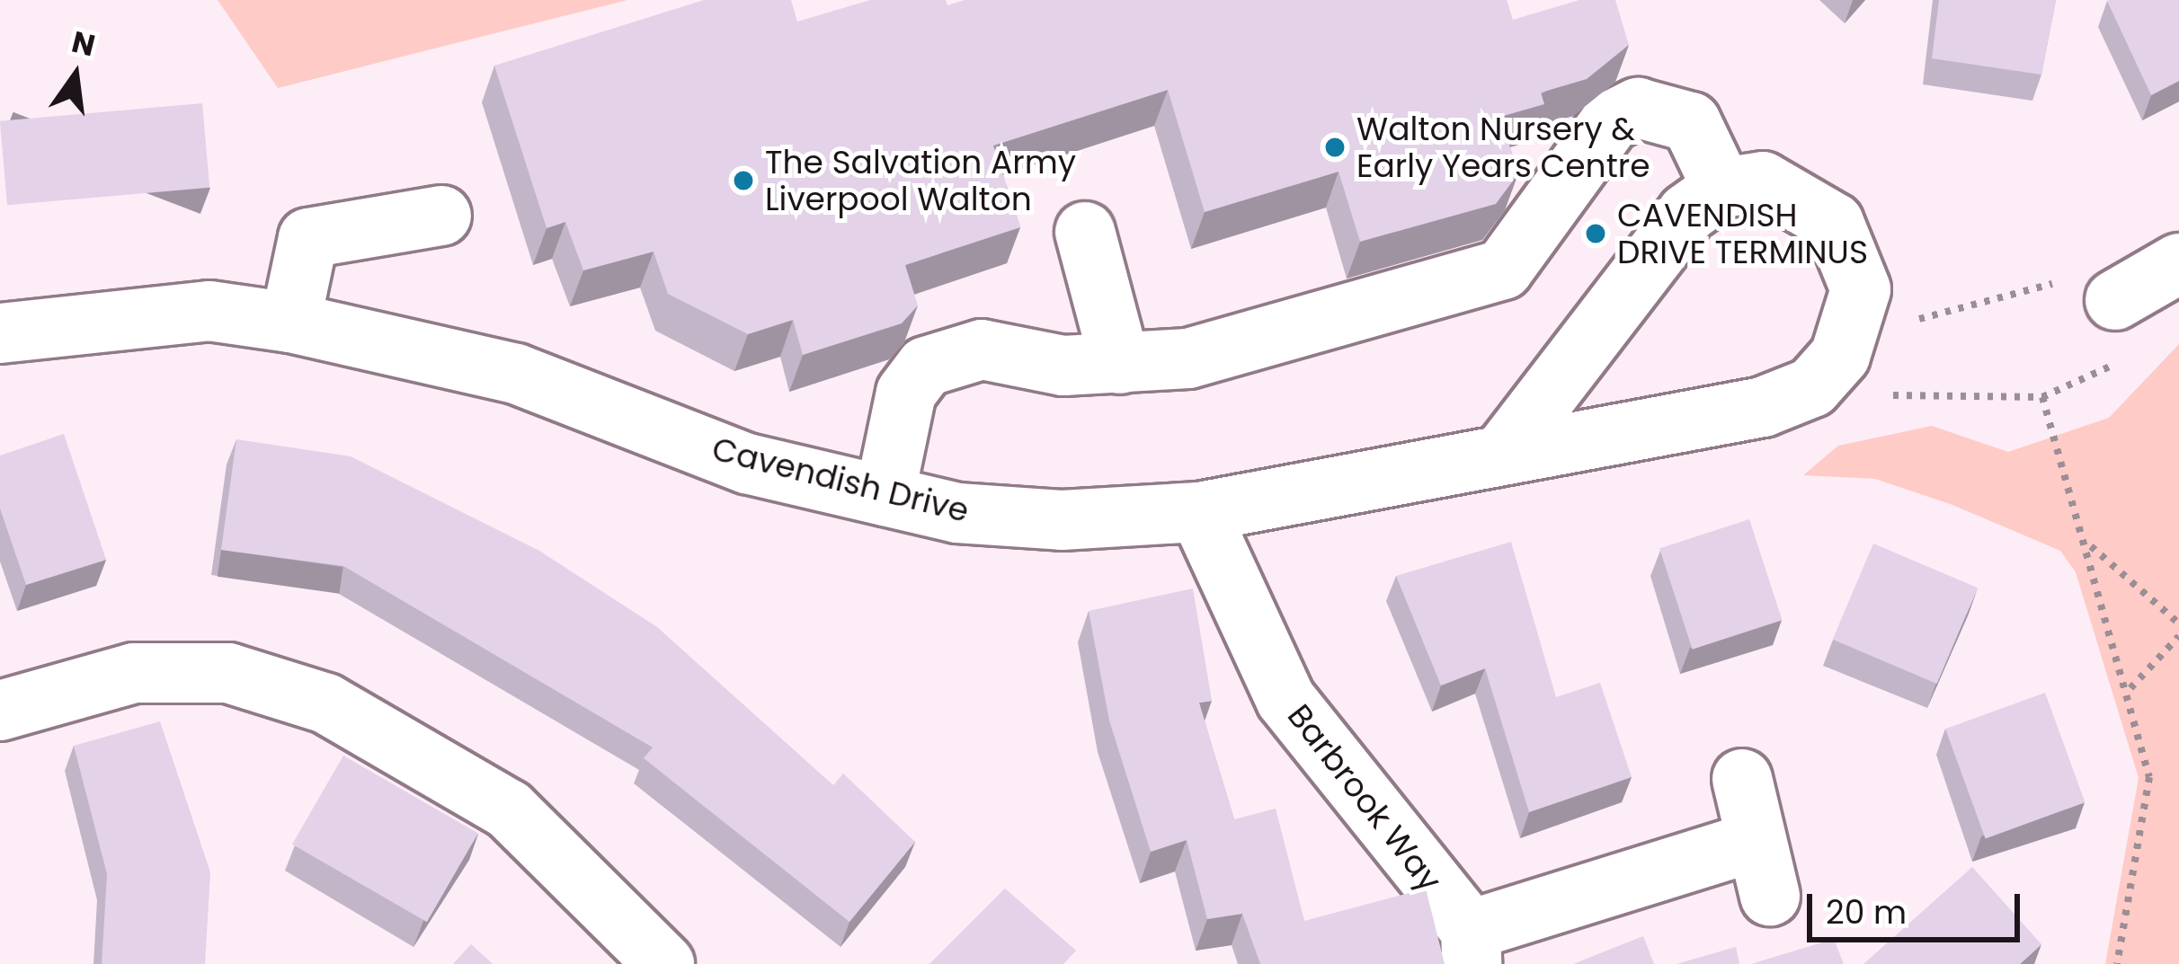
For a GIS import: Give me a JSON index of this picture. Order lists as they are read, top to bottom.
{
  "streets": {
    "street": ["Cavendish Drive", "Barbrook Way"]
  },
  "crossings": [
    ["Cavendish Drive", "Barbrook Way"]
  ],
  "places": ["Walton Nursery & Early Years Centre", "The Salvation Army Liverpool Walton", "CAVENDISH DRIVE TERMINUS"],
  "scale_bar": "20 m",
  "north": "top"
}
